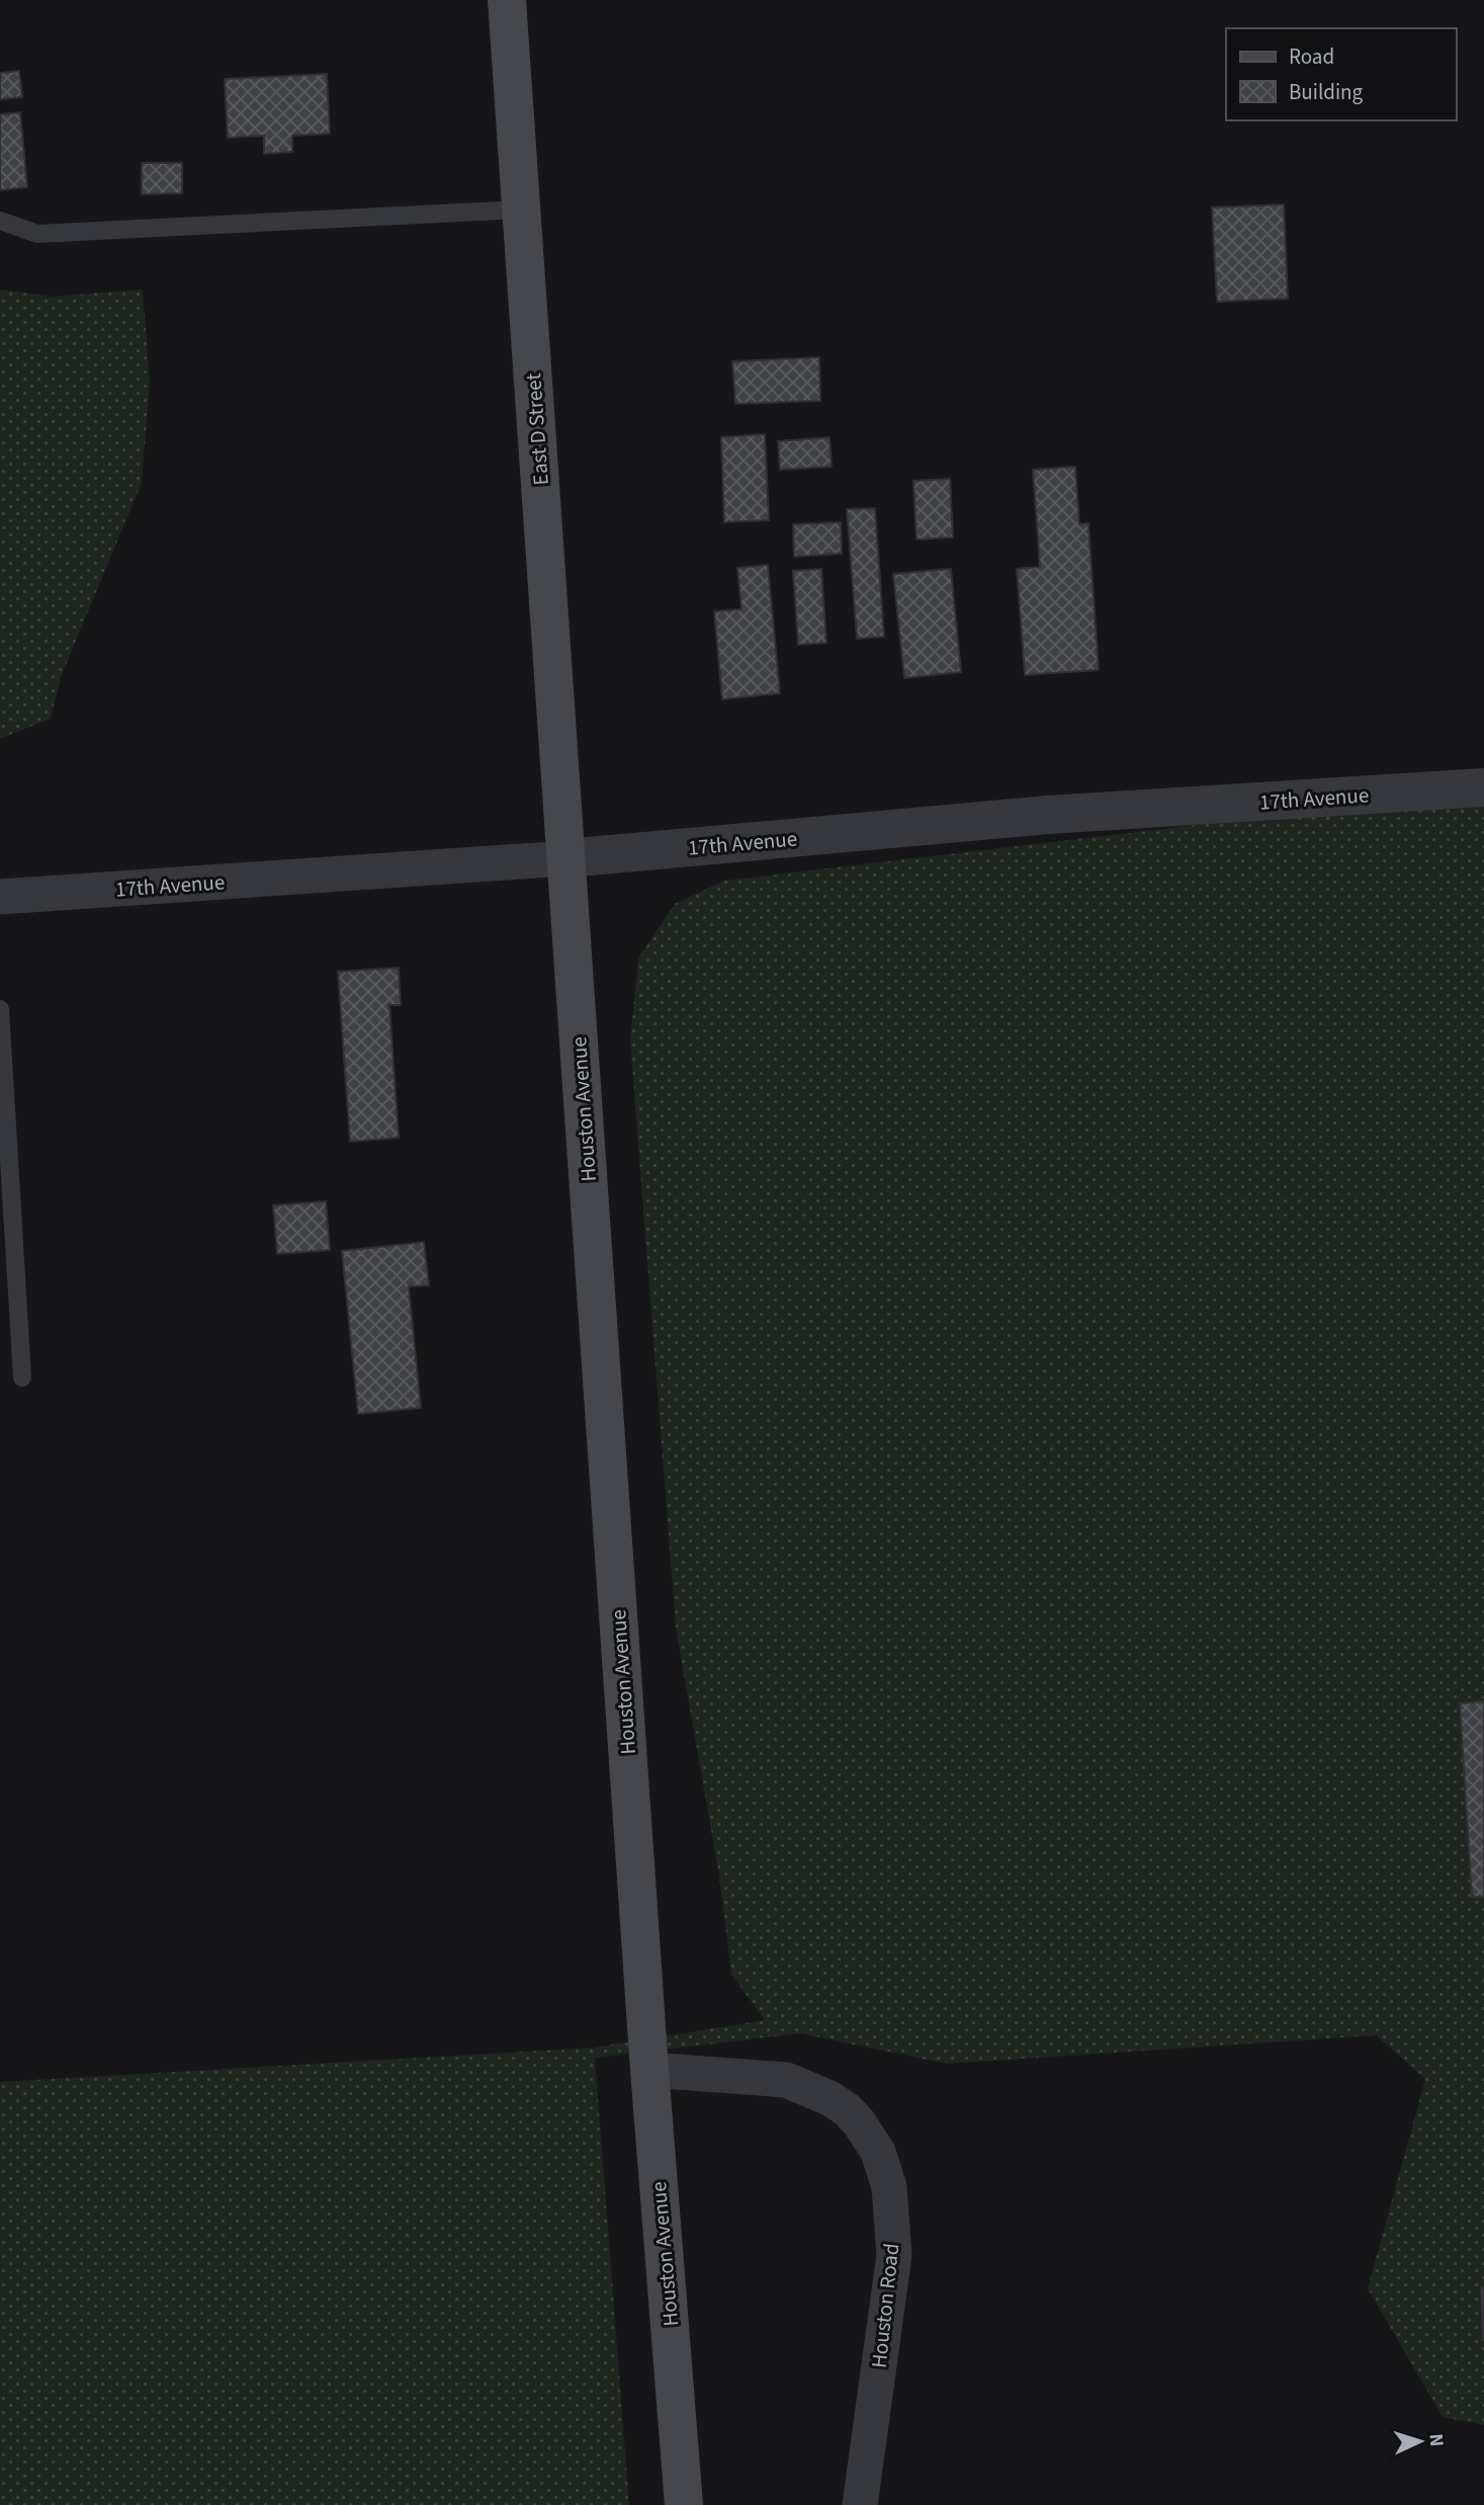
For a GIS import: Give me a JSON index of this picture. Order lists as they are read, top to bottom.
{
  "streets": {
    "main road": ["East D Street", "Houston Avenue"],
    "street": ["17th Avenue", "Houston Road"]
  },
  "crossings": [
    ["East D Street", "17th Avenue"],
    ["East D Street", "Houston Avenue"],
    ["17th Avenue", "Houston Avenue"],
    ["Houston Avenue", "Houston Road"]
  ],
  "legend": ["Road", "Building"],
  "north": "right"
}
